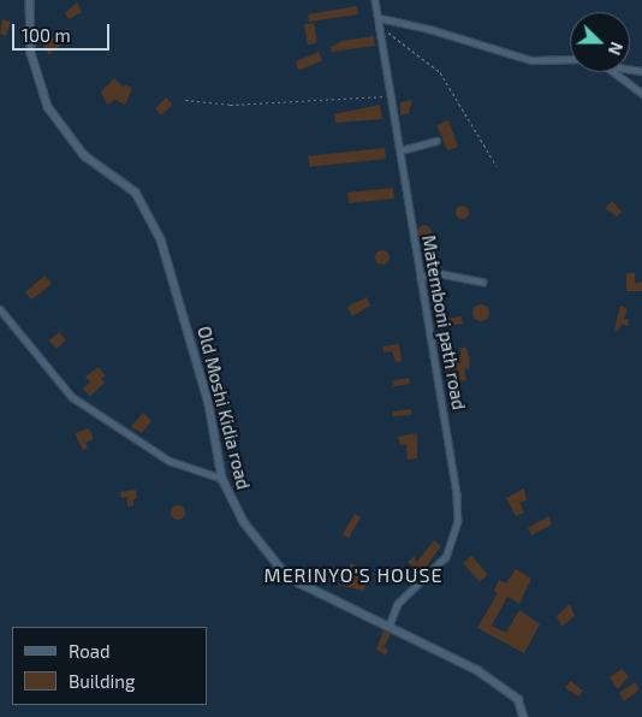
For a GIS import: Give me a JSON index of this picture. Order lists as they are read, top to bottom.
{
  "streets": {
    "street": ["Matemboni path road", "Old Moshi Kidia road"]
  },
  "crossings": [
    ["Matemboni path road", "Old Moshi Kidia road"]
  ],
  "districts": ["MERINYO'S HOUSE"],
  "legend": ["Road", "Building"],
  "scale_bar": "100 m",
  "north": "right"
}
